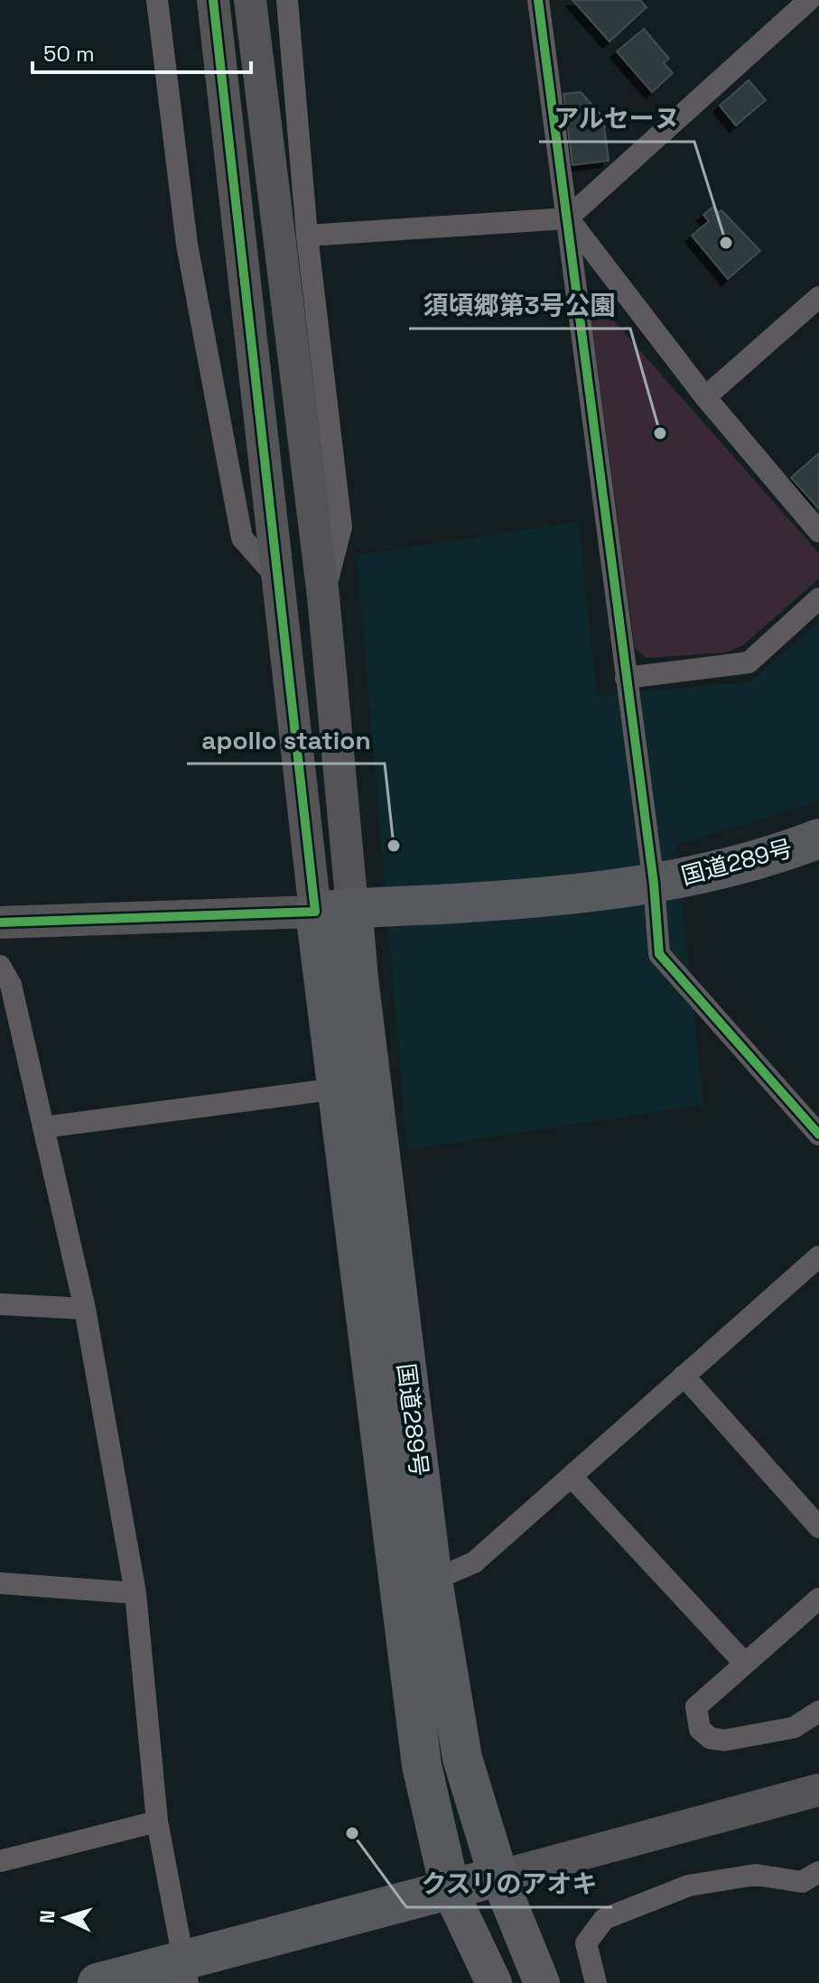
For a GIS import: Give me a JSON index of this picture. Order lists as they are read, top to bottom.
{
  "streets": {
    "highway": ["国道289号"]
  },
  "places": [
    "アルセーヌ",
    "須頃郷第3号公園",
    "apollo station",
    "クスリのアオキ"
  ],
  "scale_bar": "50 m",
  "north": "left"
}
